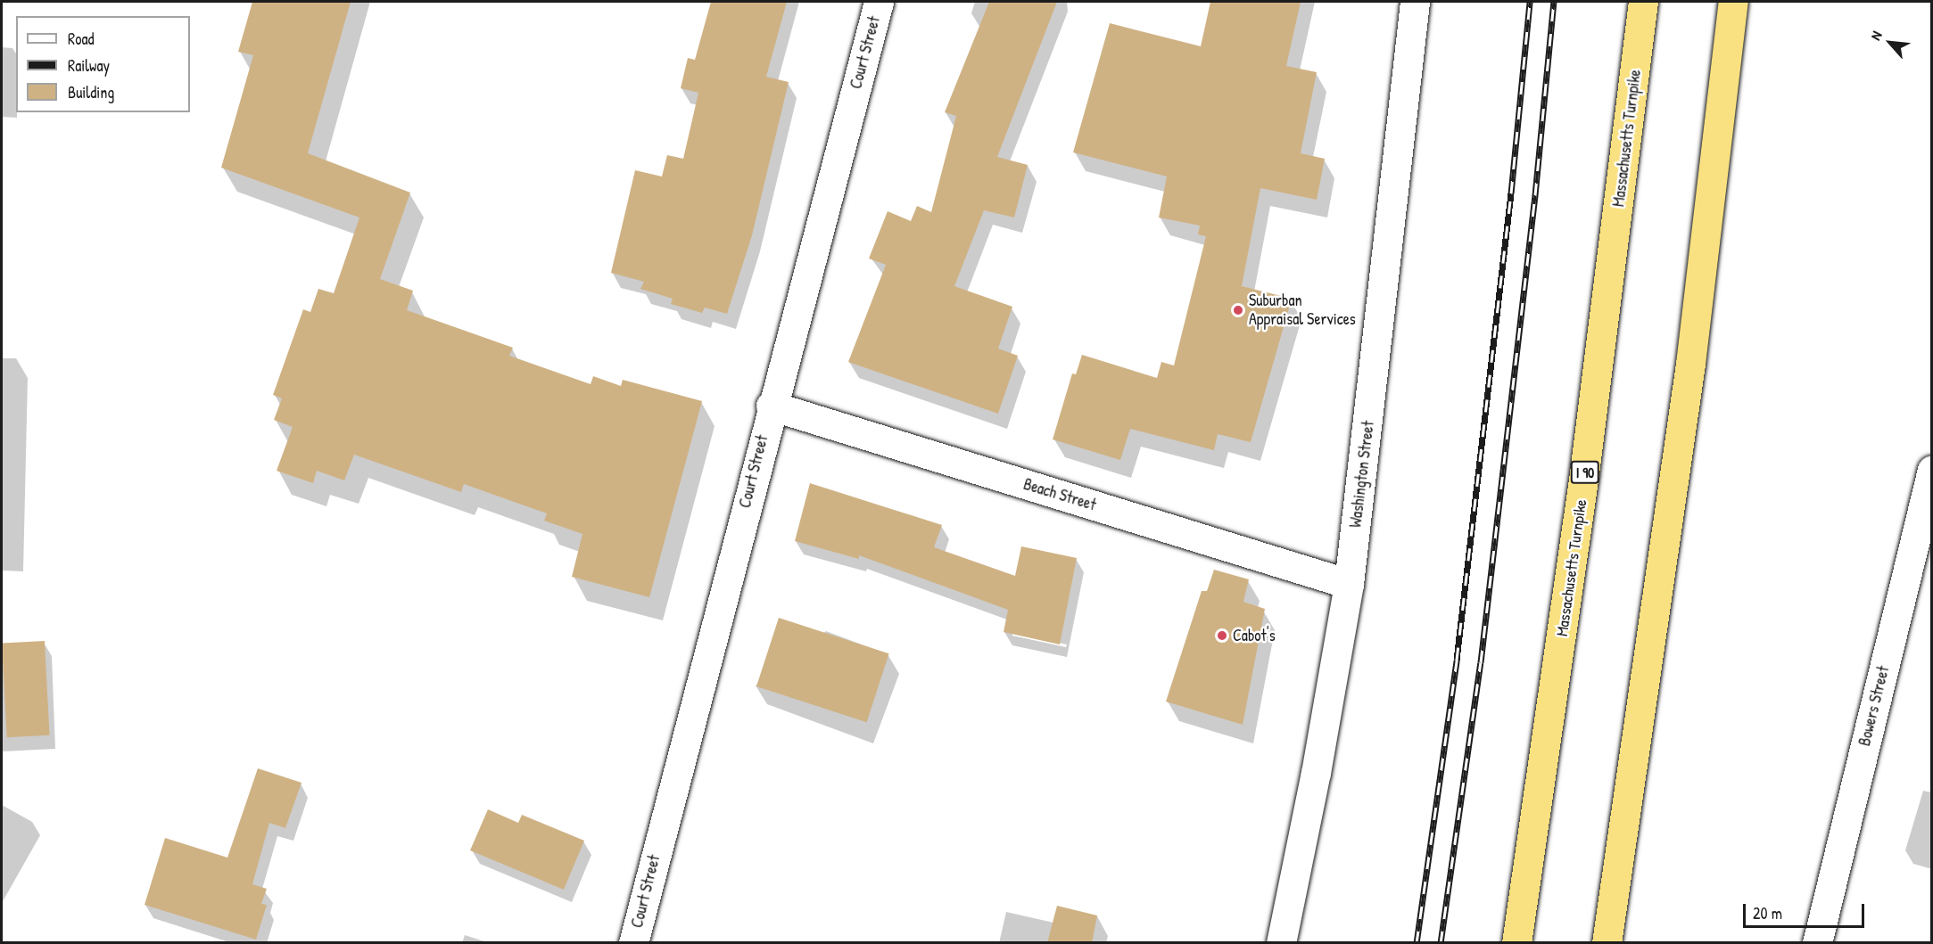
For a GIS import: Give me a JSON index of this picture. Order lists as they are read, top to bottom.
{
  "streets": {
    "highway": ["Massachusetts Turnpike", "I 90"],
    "street": [
      "Court Street",
      "Washington Street",
      "Beach Street",
      "Bowers Street"
    ]
  },
  "crossings": [
    ["Court Street", "Beach Street"],
    ["Washington Street", "Beach Street"]
  ],
  "places": ["Suburban Appraisal Services", "Cabot's"],
  "legend": ["Road", "Railway", "Building"],
  "scale_bar": "20 m",
  "north": "top left"
}
